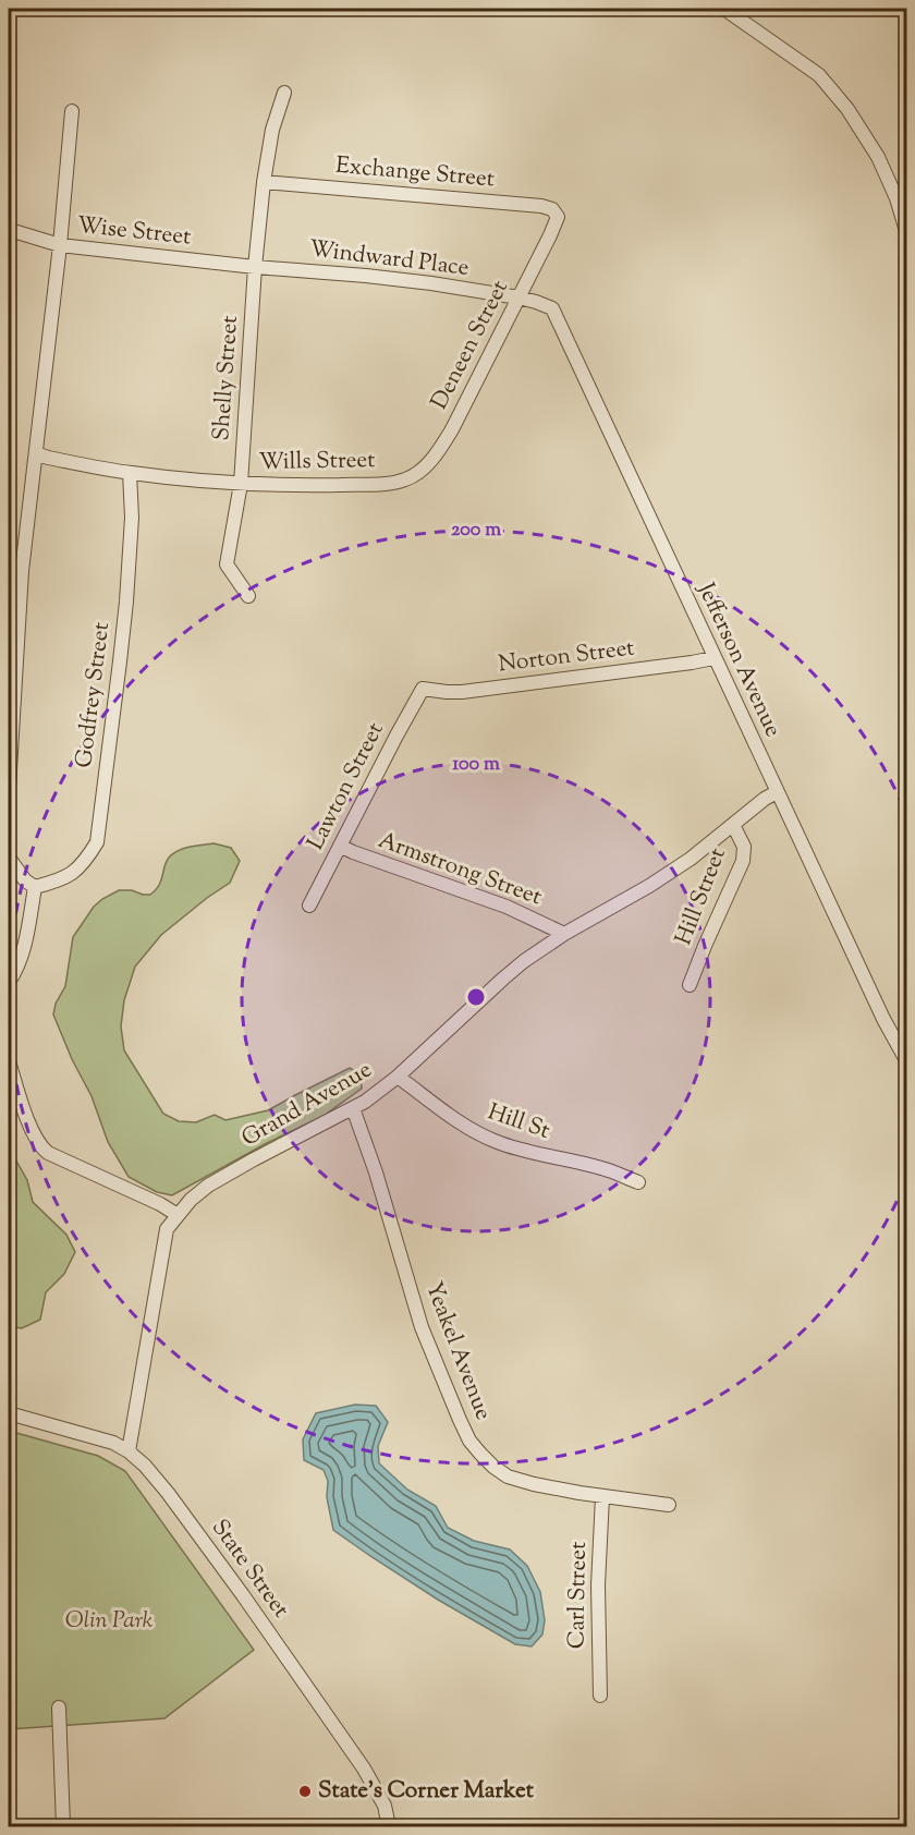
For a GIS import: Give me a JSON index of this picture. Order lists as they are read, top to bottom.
{
  "streets": {
    "street": [
      "Exchange Street",
      "Wise Street",
      "Windward Place",
      "Deneen Street",
      "Shelly Street",
      "Wills Street",
      "Norton Street",
      "Jefferson Avenue",
      "Godfrey Street",
      "Lawton Street",
      "Armstrong Street",
      "Hill Street",
      "Grand Avenue",
      "Hill St",
      "Yeakel Avenue",
      "State Street",
      "Carl Street"
    ]
  },
  "crossings": [
    ["Exchange Street", "Deneen Street"],
    ["Exchange Street", "Shelly Street"],
    ["Wise Street", "Windward Place"],
    ["Wise Street", "Shelly Street"],
    ["Windward Place", "Deneen Street"],
    ["Windward Place", "Shelly Street"],
    ["Windward Place", "Jefferson Avenue"],
    ["Deneen Street", "Wills Street"],
    ["Deneen Street", "Jefferson Avenue"],
    ["Shelly Street", "Wills Street"],
    ["Wills Street", "Godfrey Street"],
    ["Norton Street", "Jefferson Avenue"],
    ["Norton Street", "Lawton Street"],
    ["Jefferson Avenue", "Grand Avenue"],
    ["Lawton Street", "Armstrong Street"],
    ["Armstrong Street", "Grand Avenue"],
    ["Hill Street", "Grand Avenue"],
    ["Grand Avenue", "Hill St"],
    ["Grand Avenue", "Yeakel Avenue"],
    ["Grand Avenue", "State Street"],
    ["Yeakel Avenue", "Carl Street"]
  ],
  "parks": ["Olin Park"],
  "places": ["State's Corner Market"],
  "rings": ["200 m", "100 m"]
}
